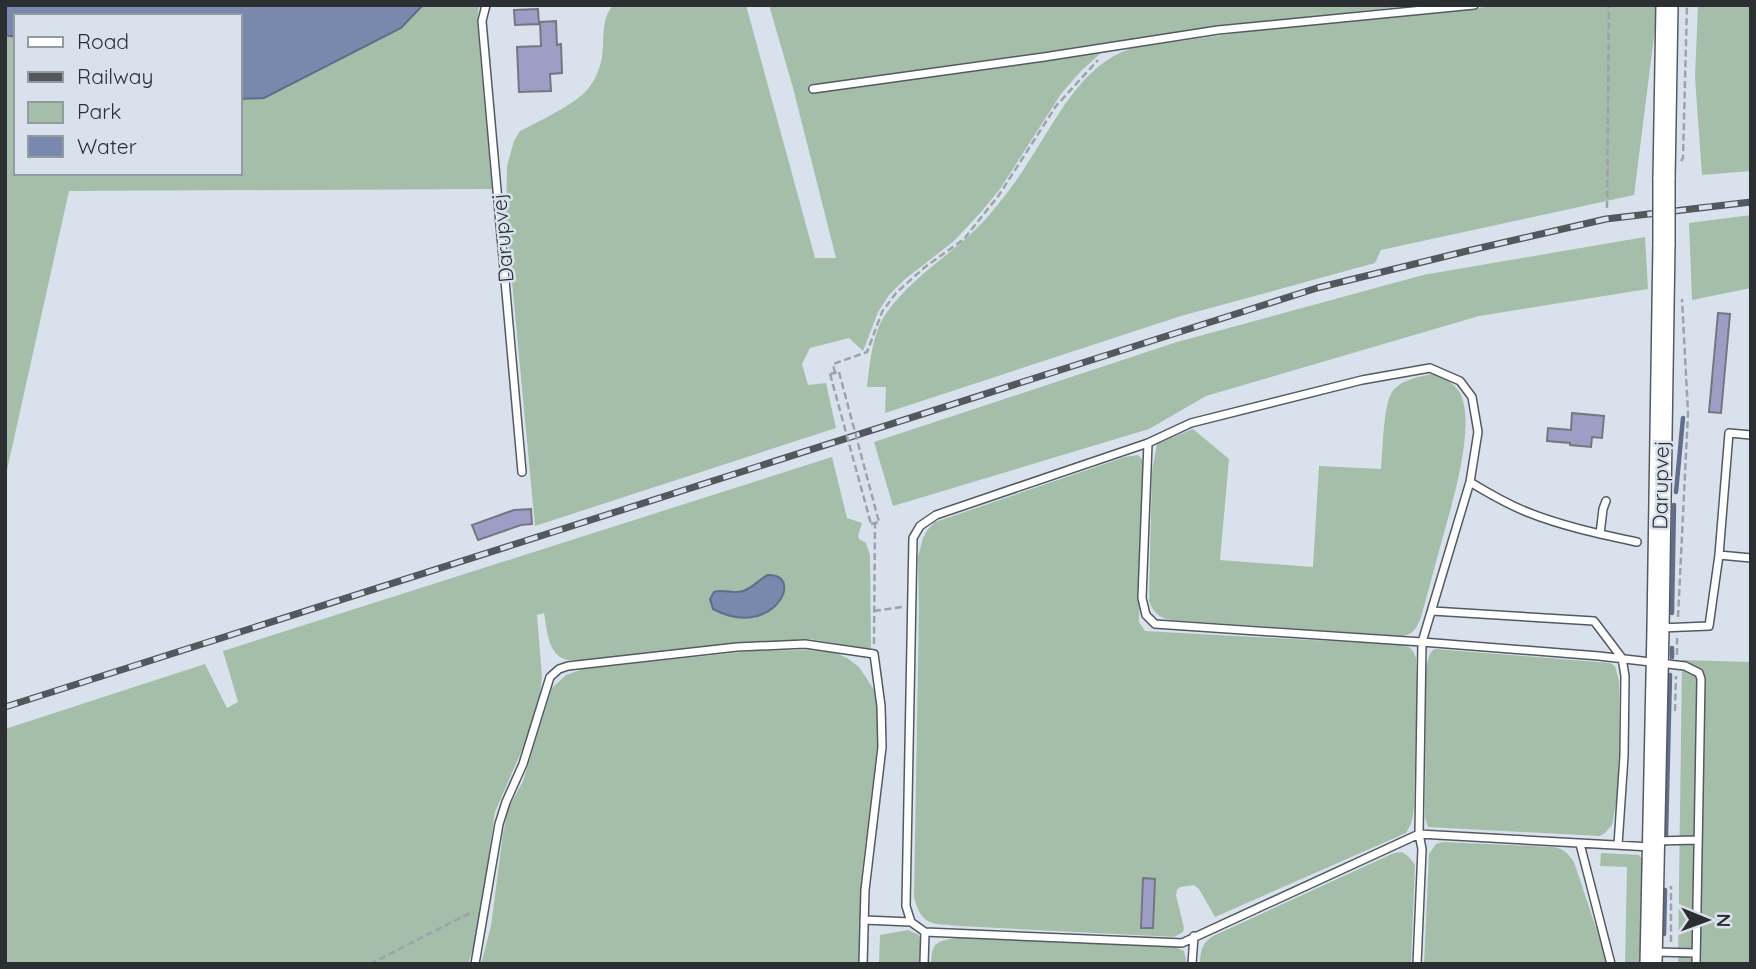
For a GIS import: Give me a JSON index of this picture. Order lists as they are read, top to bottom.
{
  "streets": {
    "street": ["Darupvej"]
  },
  "legend": [
    "Road",
    "Railway",
    "Park",
    "Water"
  ],
  "north": "right"
}
